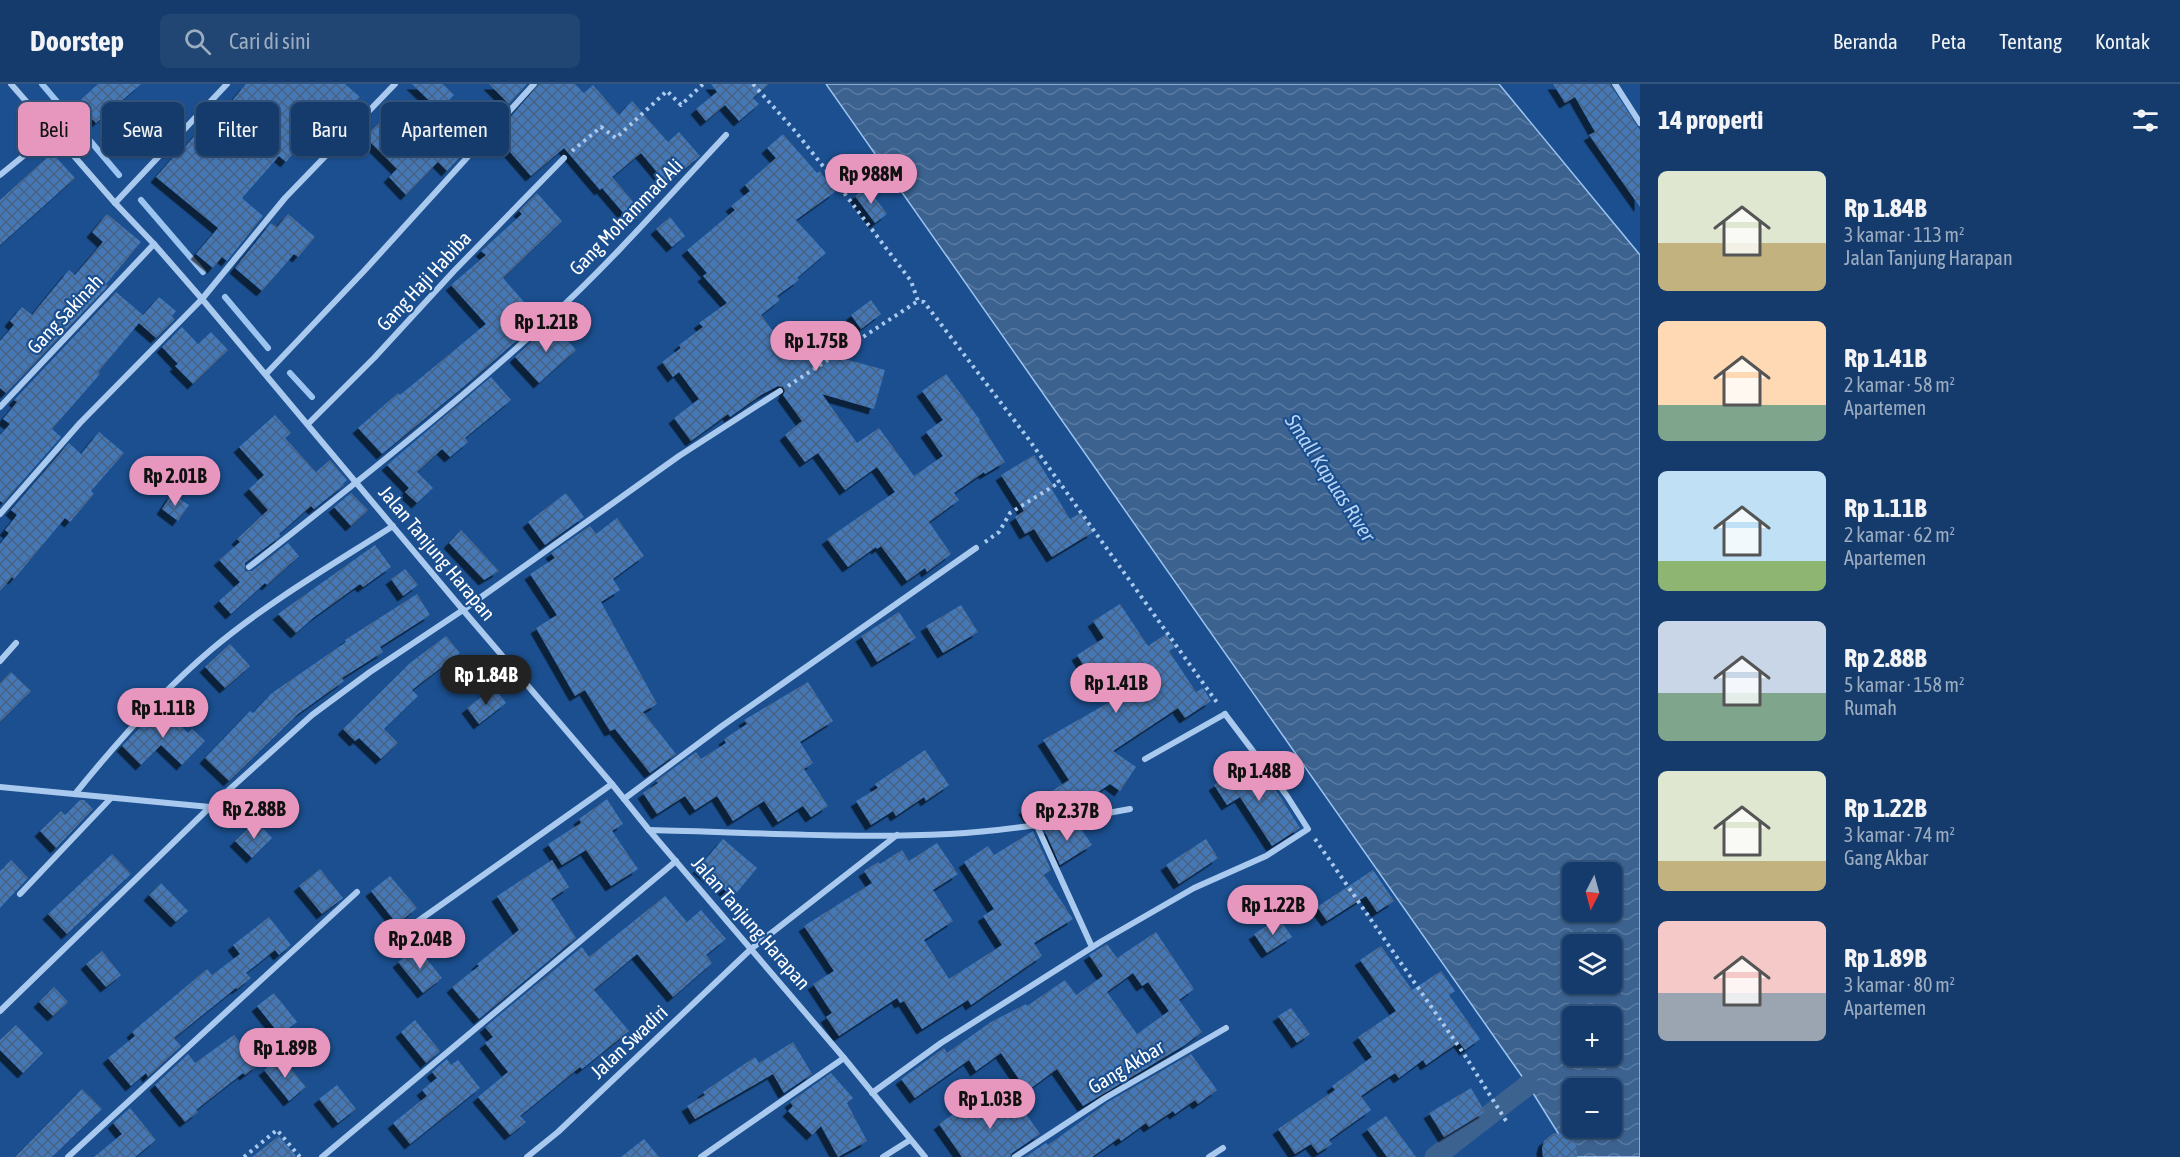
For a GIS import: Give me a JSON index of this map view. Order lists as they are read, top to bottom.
{
  "streets": {
    "street": [
      "Gang Mohammad Ali",
      "Gang Haji Habiba",
      "Gang Sakinah",
      "Jalan Tanjung Harapan",
      "Jalan Swadiri",
      "Gang Akbar"
    ]
  },
  "crossings": [
    ["Gang Mohammad Ali", "Jalan Tanjung Harapan"],
    ["Gang Haji Habiba", "Jalan Tanjung Harapan"],
    ["Gang Sakinah", "Jalan Tanjung Harapan"],
    ["Jalan Tanjung Harapan", "Jalan Swadiri"]
  ],
  "water": ["Small Kapuas River"],
  "north": "bottom",
  "page": {
    "header": "Doorstep",
    "search": "Cari di sini",
    "nav": [
      "Beranda",
      "Peta",
      "Tentang",
      "Kontak"
    ],
    "heading": "14 properti",
    "chip": [
      "Beli",
      "Sewa",
      "Filter",
      "Baru",
      "Apartemen"
    ],
    "price": [
      "Rp 988M",
      "Rp 1.21B",
      "Rp 1.75B",
      "Rp 2.01B",
      "Rp 1.84B",
      "Rp 1.41B",
      "Rp 1.11B",
      "Rp 1.48B",
      "Rp 2.88B",
      "Rp 2.37B",
      "Rp 1.22B",
      "Rp 2.04B",
      "Rp 1.89B",
      "Rp 1.03B"
    ],
    "list": [
      {
        "name": "Rp 1.84B",
        "note": "3 kamar · 113 m² · Jalan Tanjung Harapan"
      },
      {
        "name": "Rp 1.41B",
        "note": "2 kamar · 58 m² · Apartemen"
      },
      {
        "name": "Rp 1.11B",
        "note": "2 kamar · 62 m² · Apartemen"
      },
      {
        "name": "Rp 2.88B",
        "note": "5 kamar · 158 m² · Rumah"
      },
      {
        "name": "Rp 1.22B",
        "note": "3 kamar · 74 m² · Gang Akbar"
      },
      {
        "name": "Rp 1.89B",
        "note": "3 kamar · 80 m² · Apartemen"
      }
    ],
    "map_buttons": ["+", "−"]
  }
}
